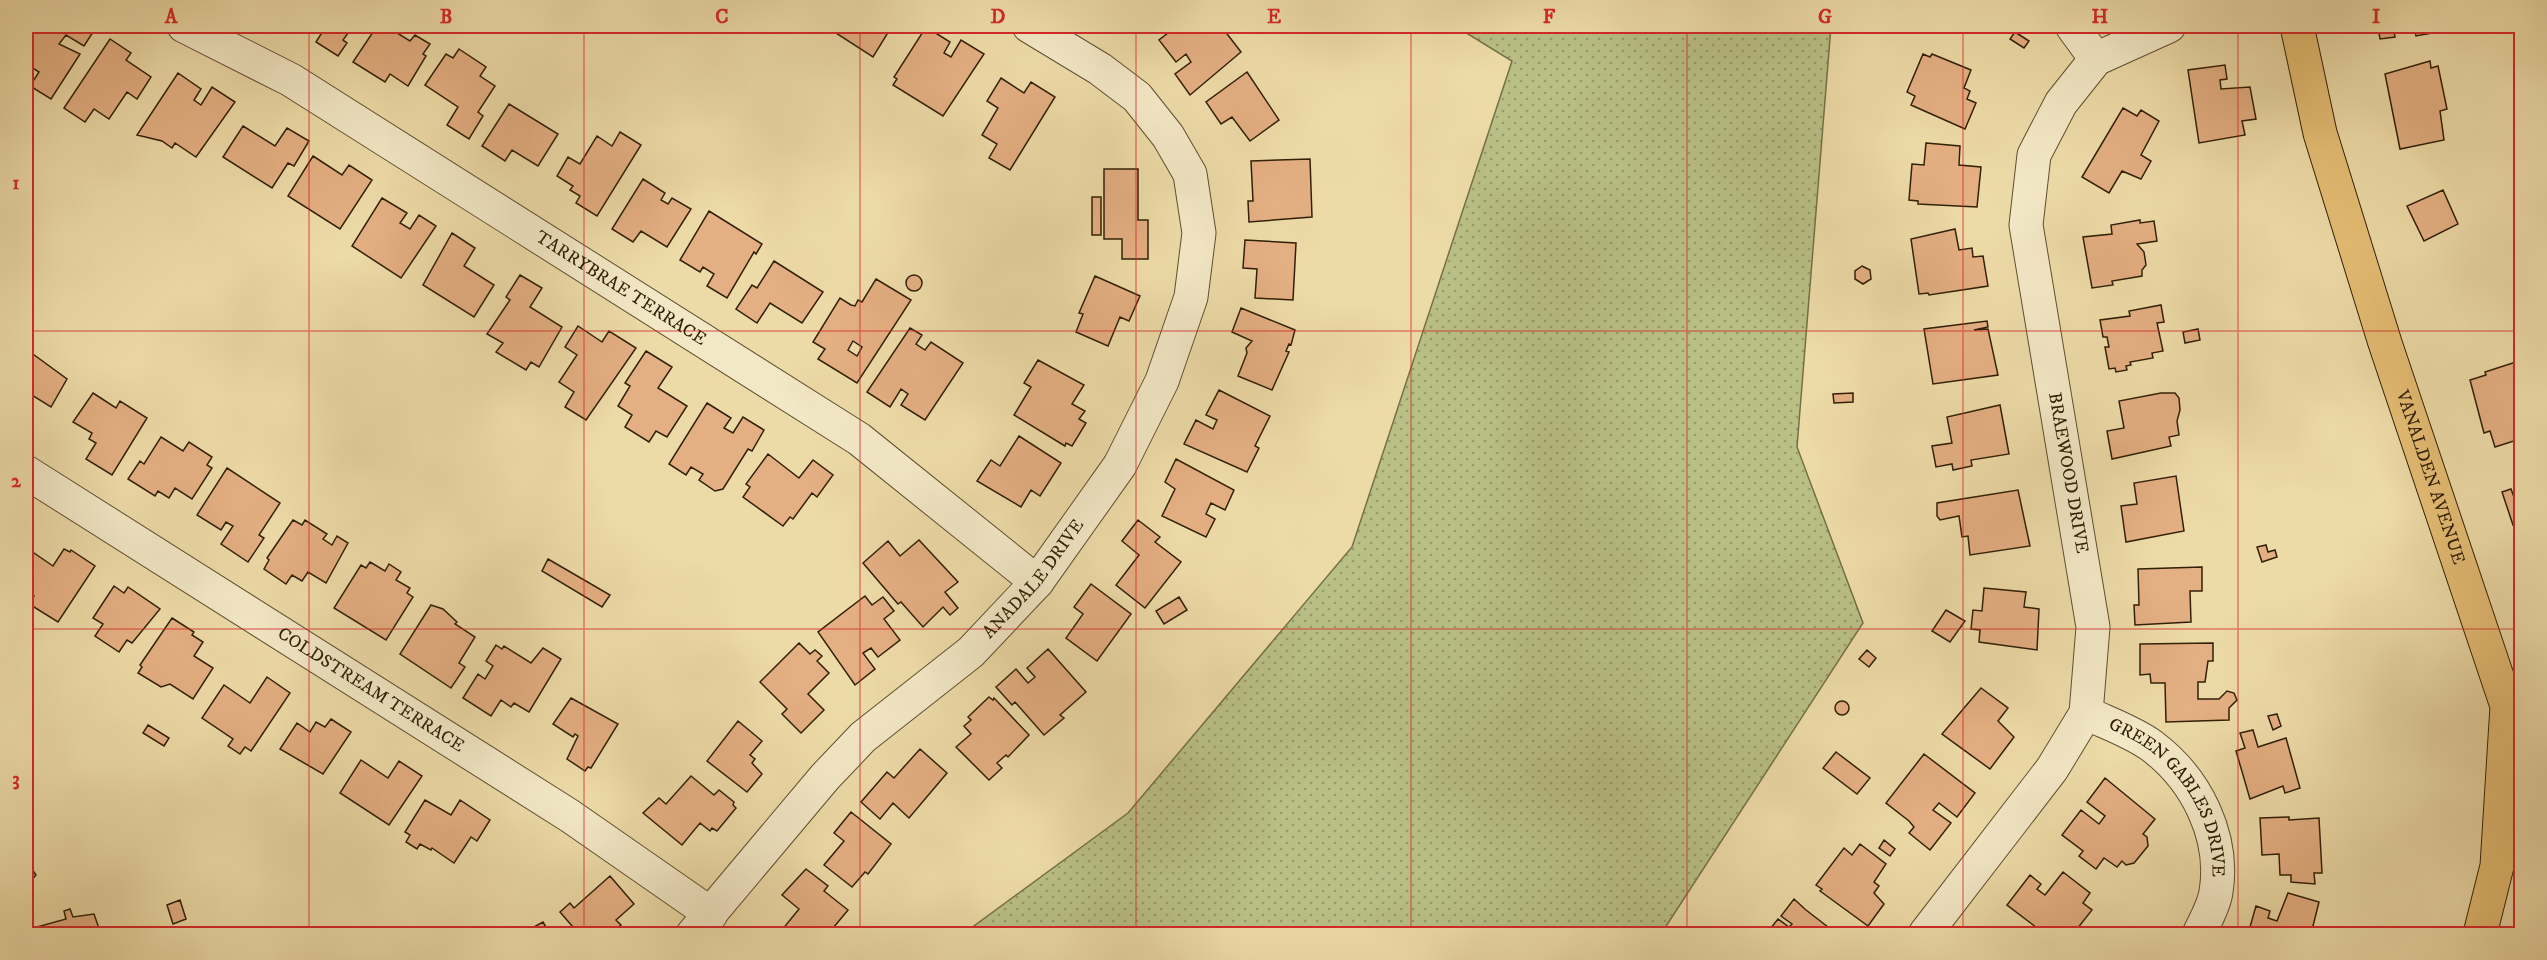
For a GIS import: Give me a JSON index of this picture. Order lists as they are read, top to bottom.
{
  "streets": {
    "main road": ["VANALDEN AVENUE"],
    "street": [
      "TARRYBRAE TERRACE",
      "BRAEWOOD DRIVE",
      "ANADALE DRIVE",
      "COLDSTREAM TERRACE",
      "GREEN GABLES DRIVE"
    ]
  },
  "crossings": [
    ["TARRYBRAE TERRACE", "ANADALE DRIVE"],
    ["BRAEWOOD DRIVE", "GREEN GABLES DRIVE"],
    ["ANADALE DRIVE", "COLDSTREAM TERRACE"]
  ],
  "grid": {
    "columns": [
      "A",
      "B",
      "C",
      "D",
      "E",
      "F",
      "G",
      "H",
      "I"
    ],
    "rows": ["1", "2", "3"]
  }
}
